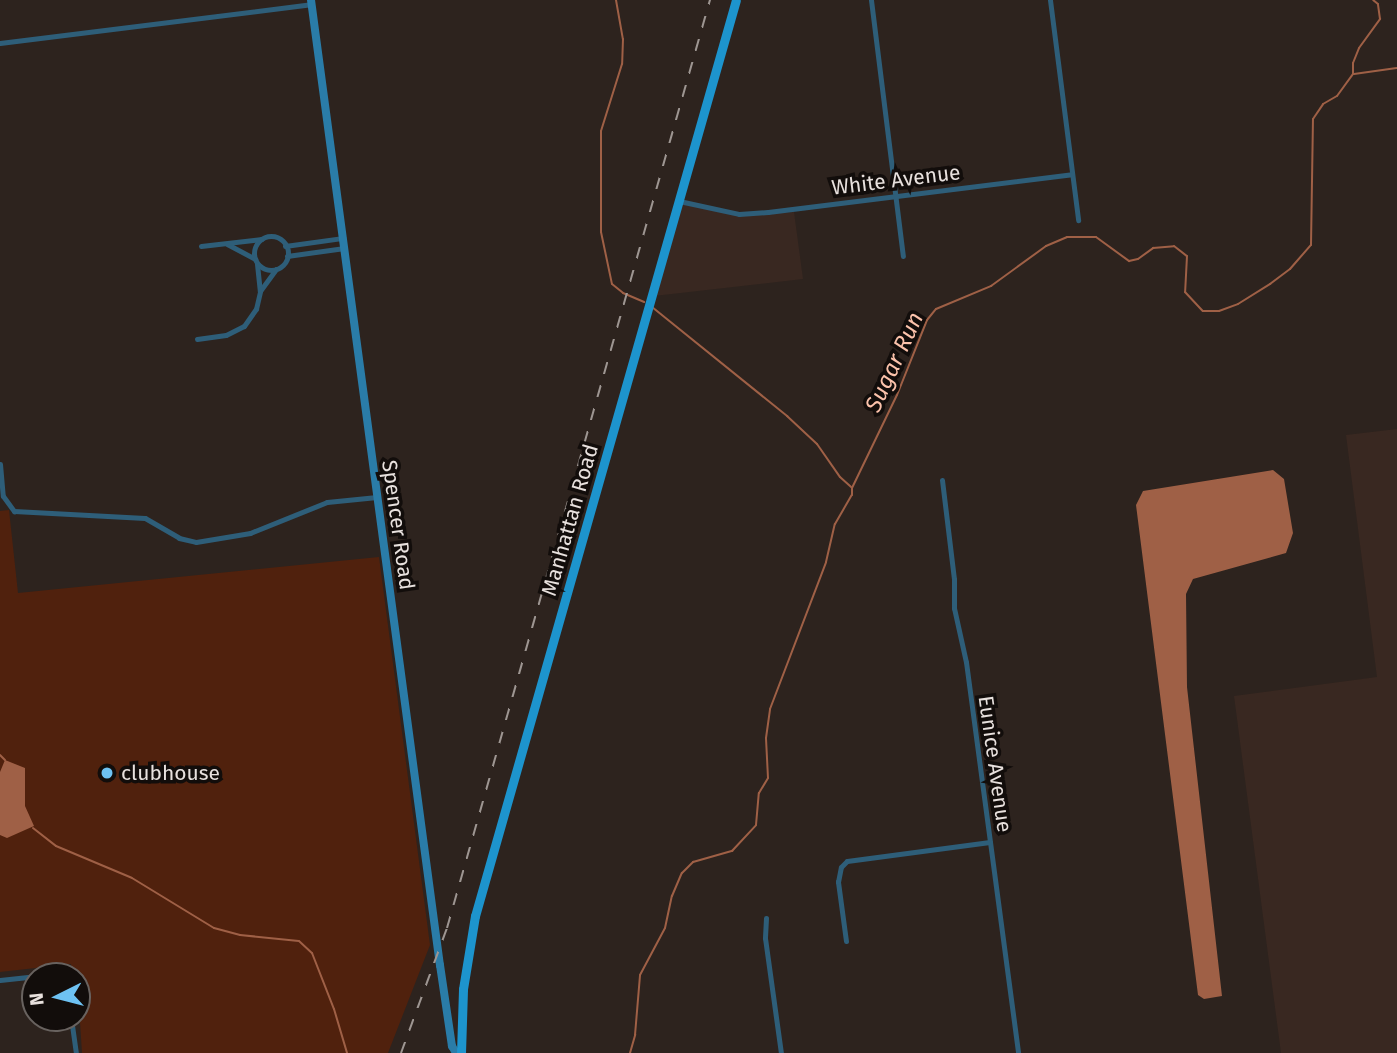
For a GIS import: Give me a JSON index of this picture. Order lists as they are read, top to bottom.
{
  "streets": {
    "main road": ["Manhattan Road"],
    "street": ["White Avenue", "Spencer Road", "Eunice Avenue"]
  },
  "crossings": [
    ["White Avenue", "Manhattan Road"],
    ["Manhattan Road", "Spencer Road"]
  ],
  "water": ["Sugar Run"],
  "places": ["clubhouse"],
  "north": "left"
}
